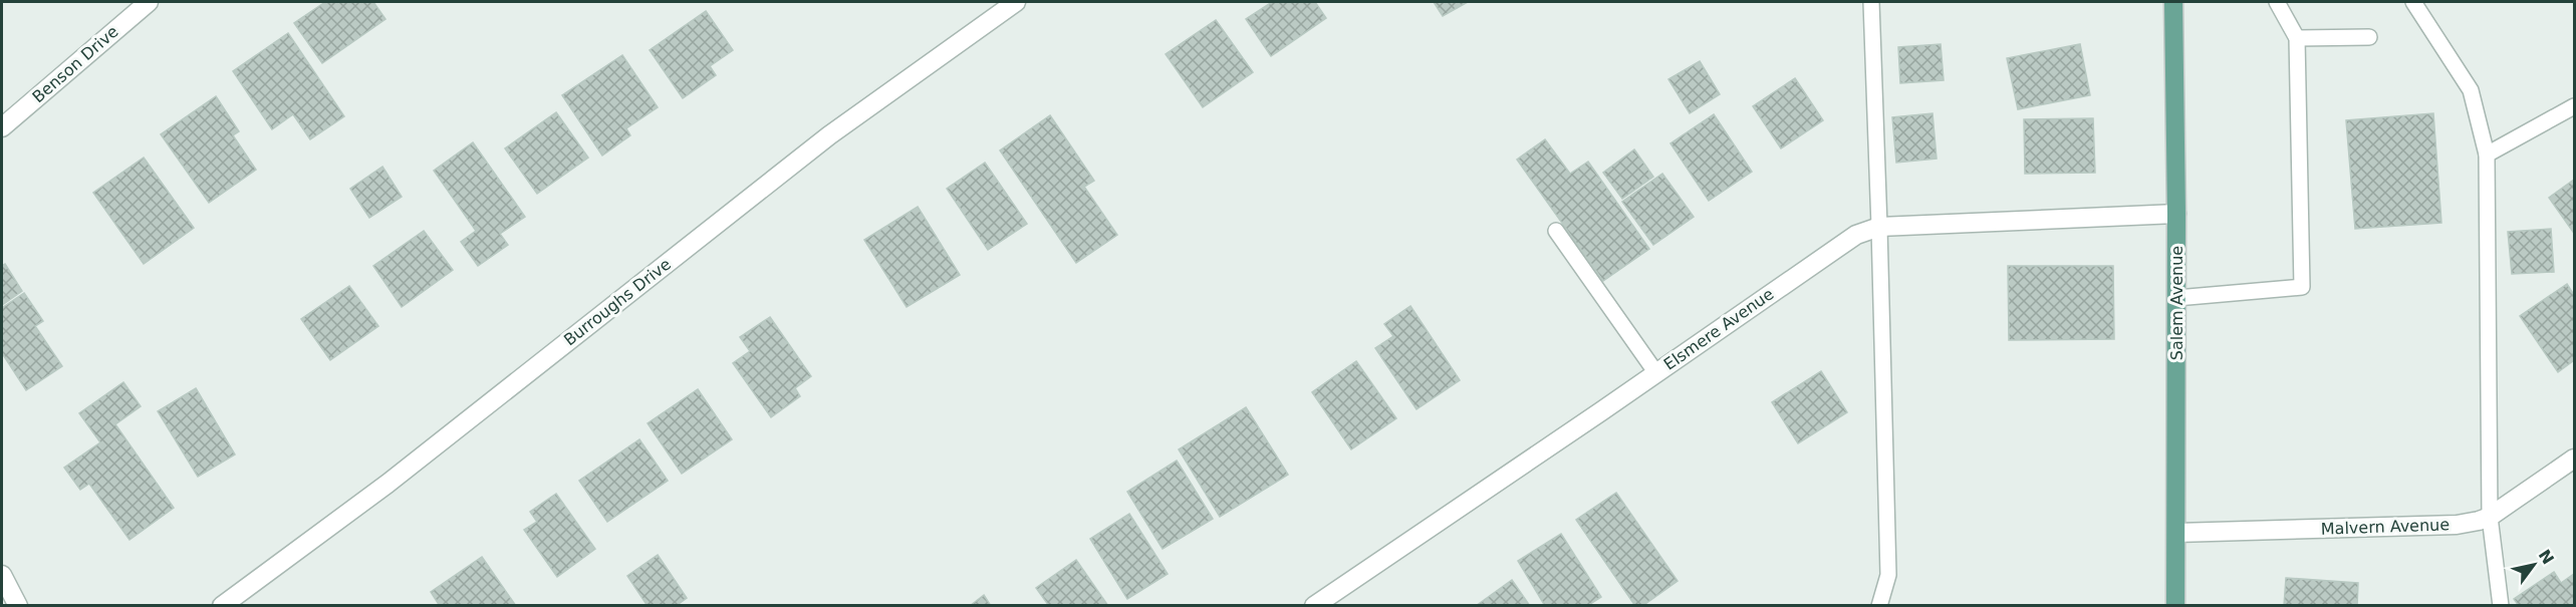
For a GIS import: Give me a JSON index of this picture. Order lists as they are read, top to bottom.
{
  "streets": {
    "main road": ["Salem Avenue"],
    "street": [
      "Benson Drive",
      "Burroughs Drive",
      "Elsmere Avenue",
      "Malvern Avenue"
    ]
  },
  "crossings": [
    ["Salem Avenue", "Elsmere Avenue"],
    ["Salem Avenue", "Malvern Avenue"]
  ],
  "north": "top right"
}
